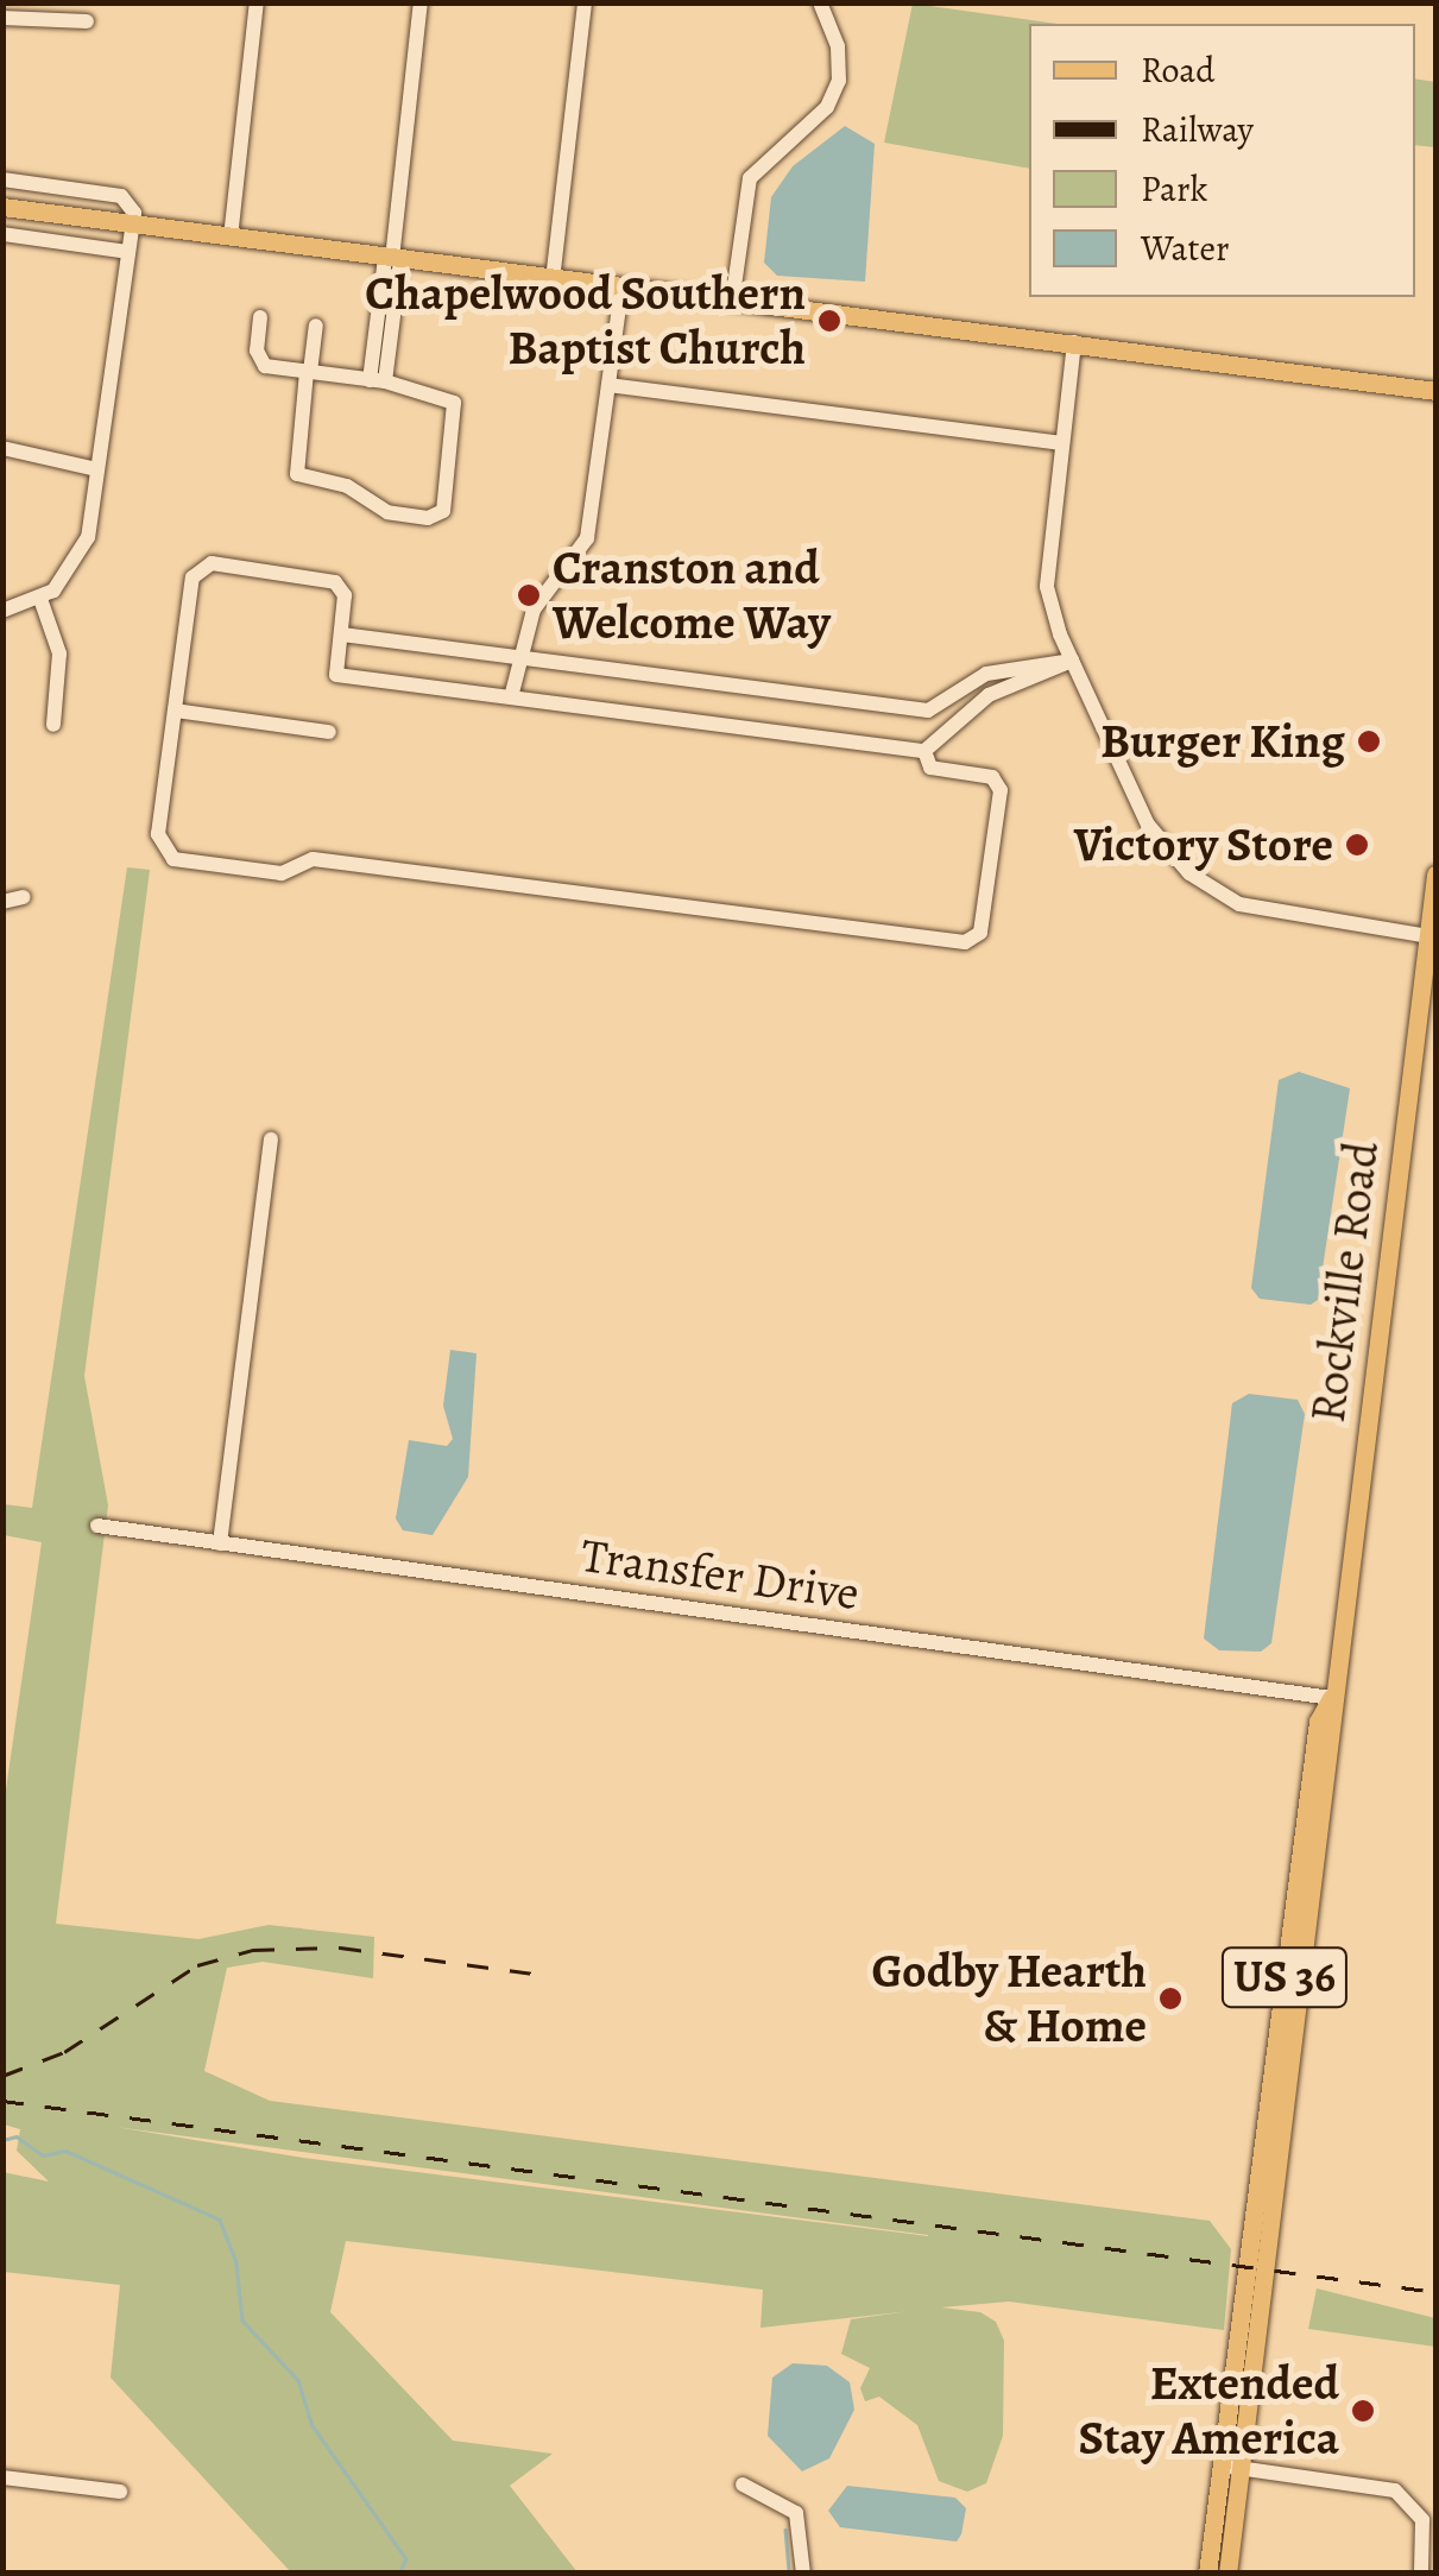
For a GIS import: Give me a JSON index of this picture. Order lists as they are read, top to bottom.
{
  "streets": {
    "main road": ["Rockville Road", "US 36"],
    "street": ["Transfer Drive"]
  },
  "crossings": [
    ["Rockville Road", "Transfer Drive"]
  ],
  "places": [
    "Chapelwood Southern Baptist Church",
    "Cranston and Welcome Way",
    "Burger King",
    "Victory Store",
    "Godby Hearth & Home",
    "Extended Stay America"
  ],
  "legend": [
    "Road",
    "Railway",
    "Park",
    "Water"
  ]
}
